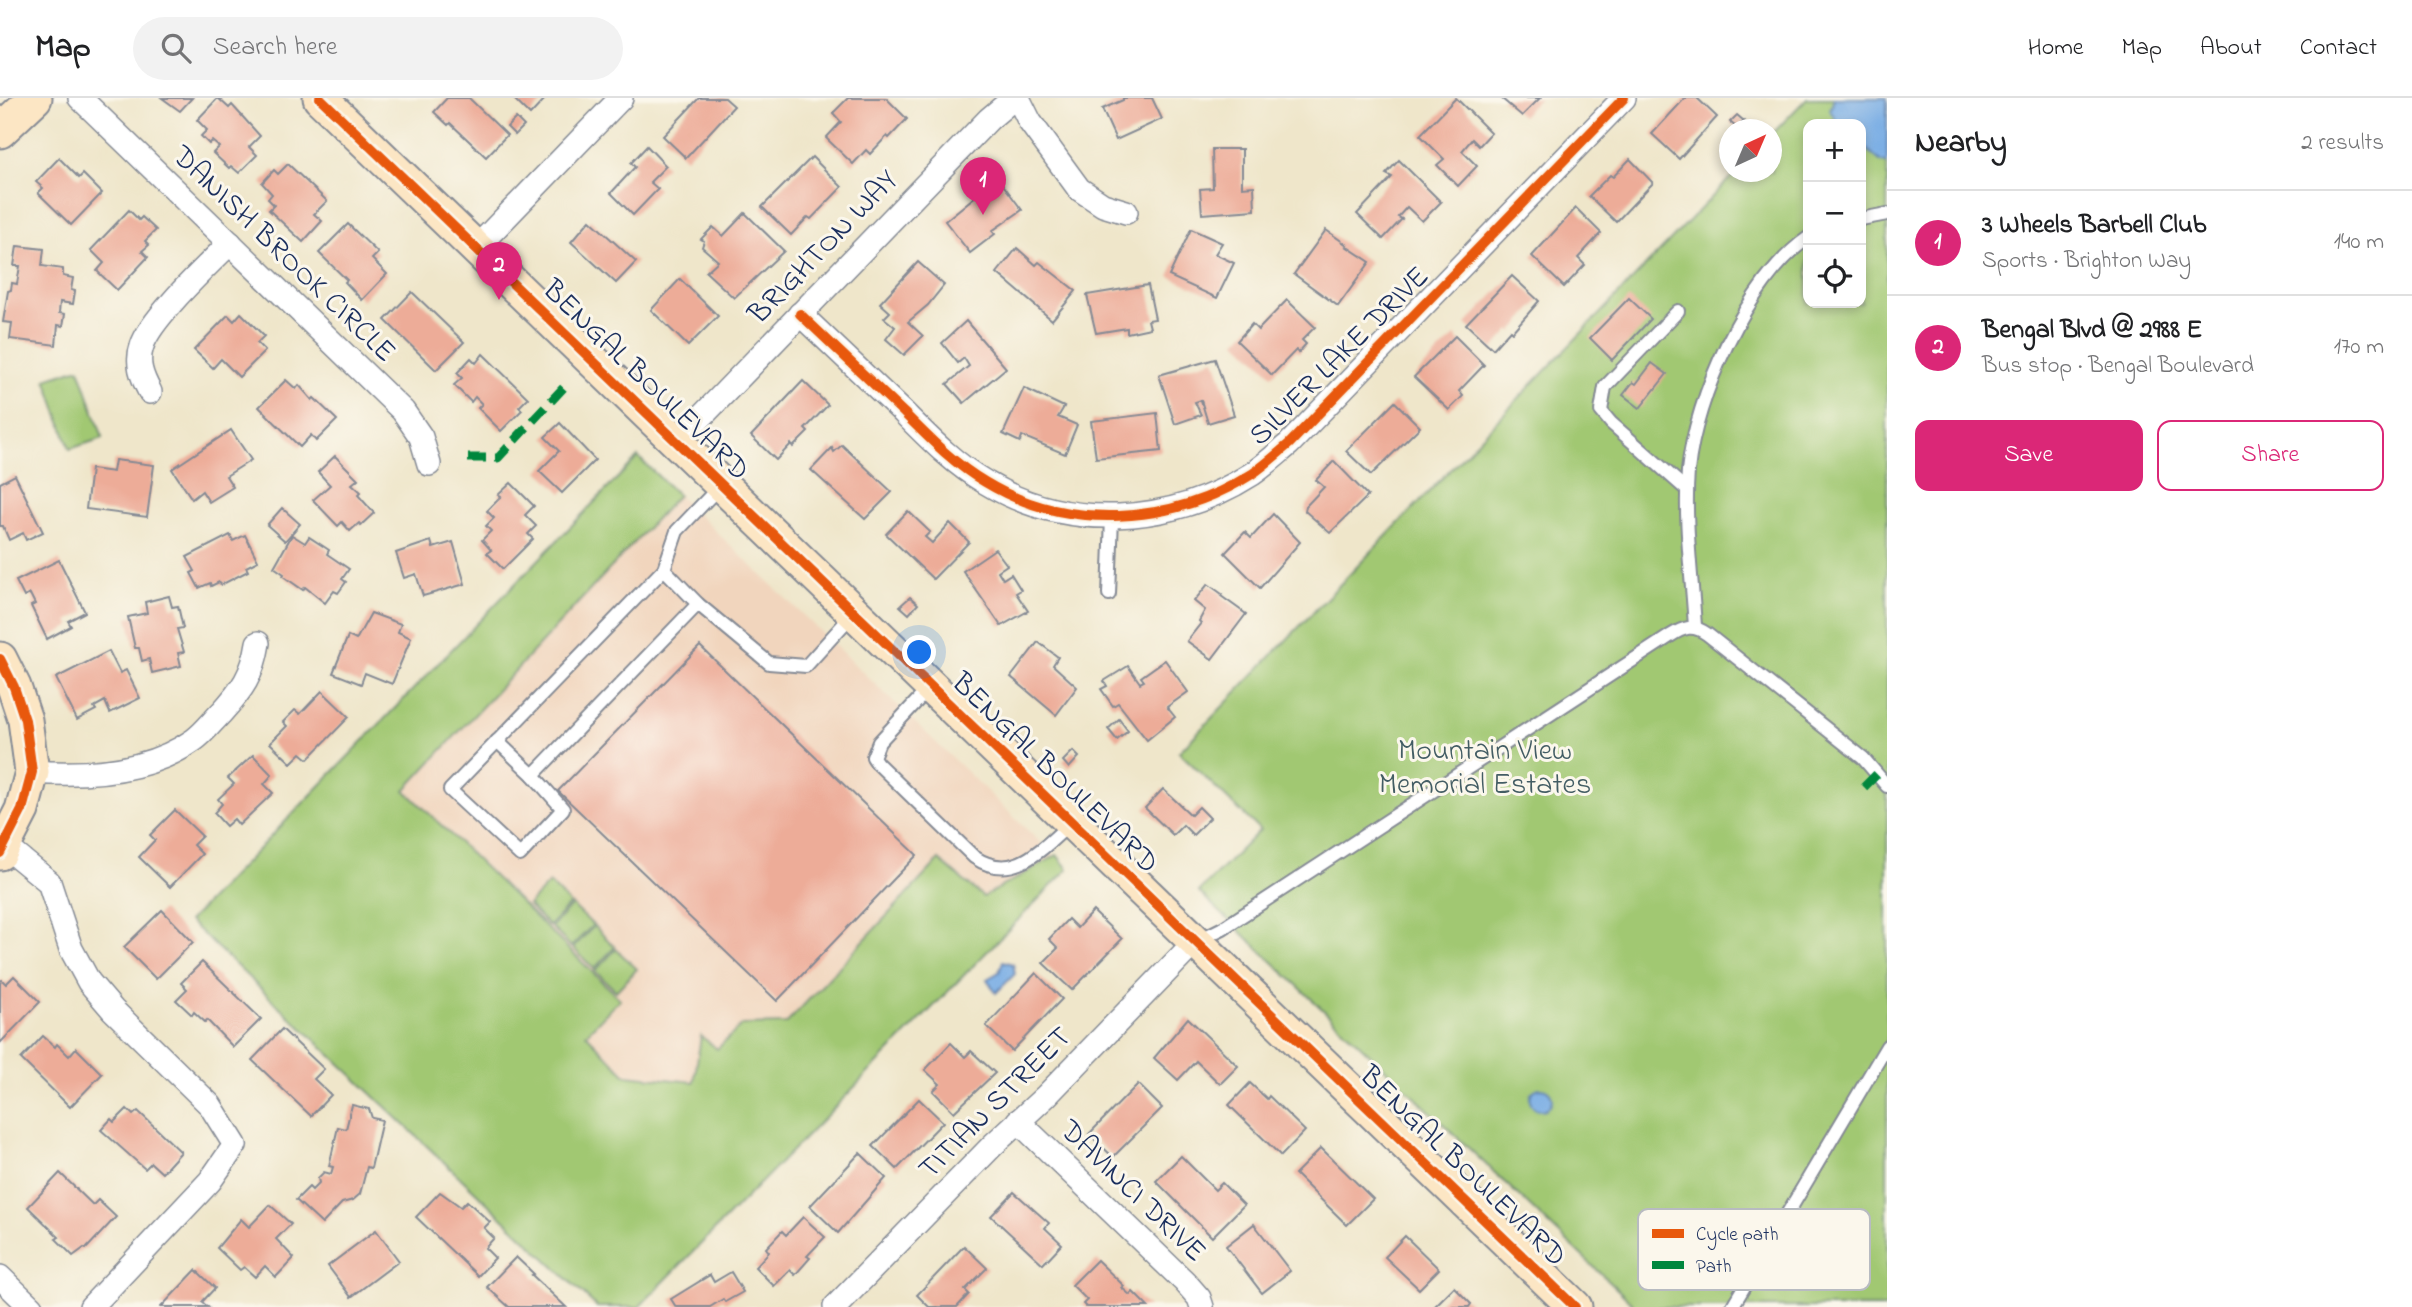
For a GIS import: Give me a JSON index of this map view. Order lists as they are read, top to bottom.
{
  "streets": {
    "main road": ["BENGAL BOULEVARD"],
    "street": [
      "BRIGHTON WAY",
      "DANISH BROOK CIRCLE",
      "SILVER LAKE DRIVE",
      "TITIAN STREET",
      "DAVINCI DRIVE"
    ]
  },
  "crossings": [
    ["BRIGHTON WAY", "SILVER LAKE DRIVE"],
    ["BRIGHTON WAY", "BENGAL BOULEVARD"],
    ["BENGAL BOULEVARD", "TITIAN STREET"],
    ["TITIAN STREET", "DAVINCI DRIVE"]
  ],
  "parks": ["Mountain View Memorial Estates"],
  "legend": ["Cycle path", "Path"],
  "north": "top right",
  "page": {
    "header": "Map",
    "search": "Search here",
    "nav": [
      "Home",
      "Map",
      "About",
      "Contact"
    ],
    "heading": ["Nearby", "2 results"],
    "map_buttons": ["+", "−"],
    "pins": ["1", "2"],
    "list": [
      {
        "mark": "1",
        "name": "3 Wheels Barbell Club",
        "note": "Sports · Brighton Way",
        "value": "140 m"
      },
      {
        "mark": "2",
        "name": "Bengal Blvd @ 2988 E",
        "note": "Bus stop · Bengal Boulevard",
        "value": "170 m"
      }
    ],
    "buttons": ["Save", "Share"]
  }
}
